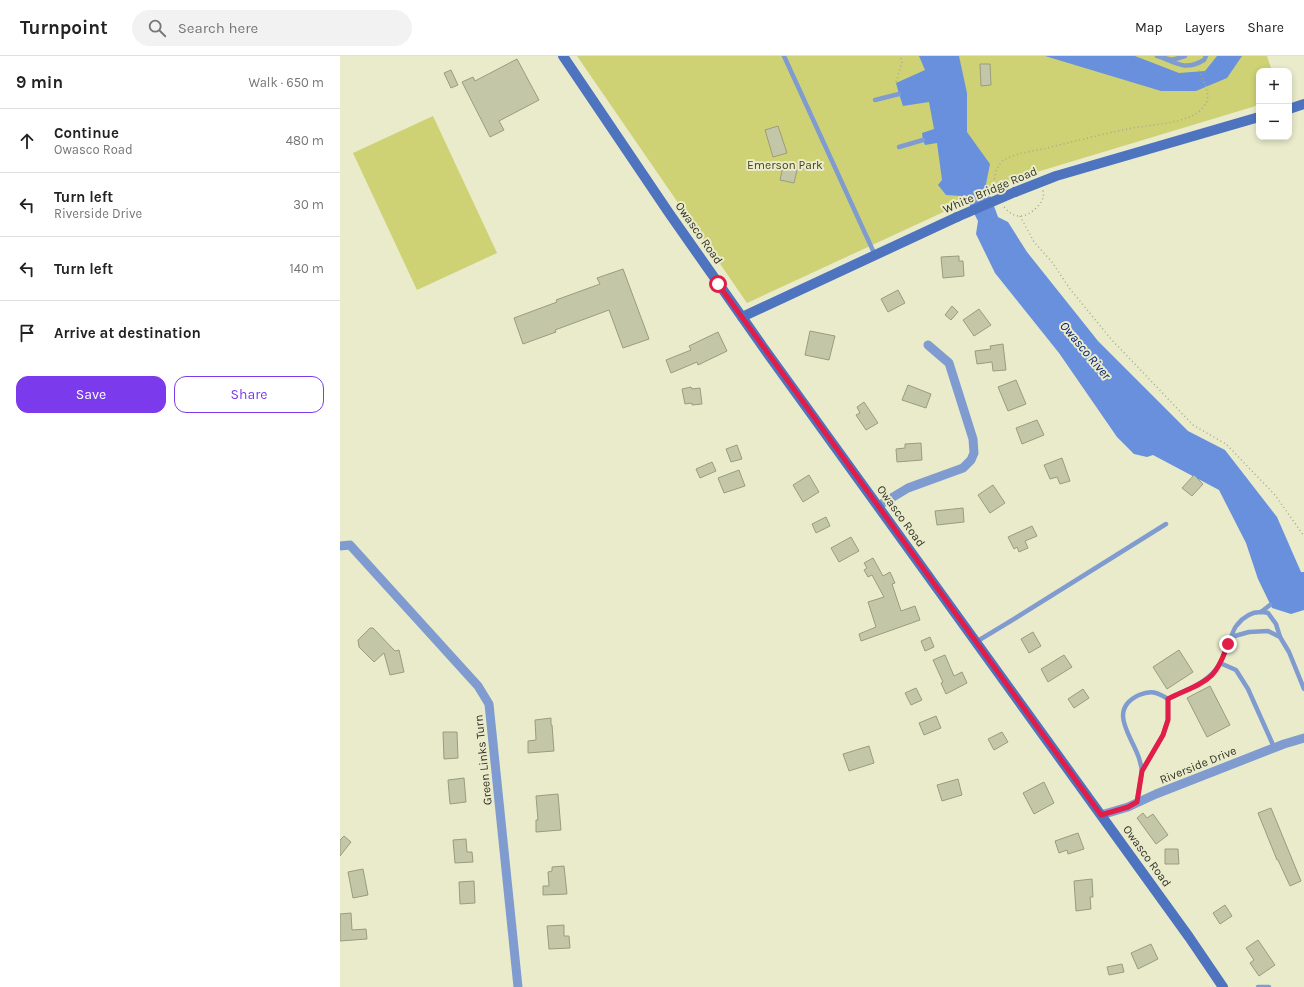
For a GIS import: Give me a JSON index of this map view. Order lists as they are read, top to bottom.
{
  "streets": {
    "main road": ["White Bridge Road", "Owasco Road"],
    "street": ["Green Links Turn", "Riverside Drive"]
  },
  "crossings": [
    ["White Bridge Road", "Owasco Road"],
    ["Owasco Road", "Riverside Drive"]
  ],
  "water": ["Owasco River"],
  "parks": ["Emerson Park"],
  "page": {
    "header": "Turnpoint",
    "search": "Search here",
    "nav": ["Map", "Layers", "Share"],
    "heading": ["9 min", "Walk · 650 m"],
    "map_buttons": ["+", "−"],
    "list": [
      ["Continue", "Owasco Road", "480 m"],
      ["Turn left", "Riverside Drive", "30 m"],
      ["Turn left", "140 m"],
      "Arrive at destination"
    ],
    "buttons": ["Save", "Share"]
  }
}
